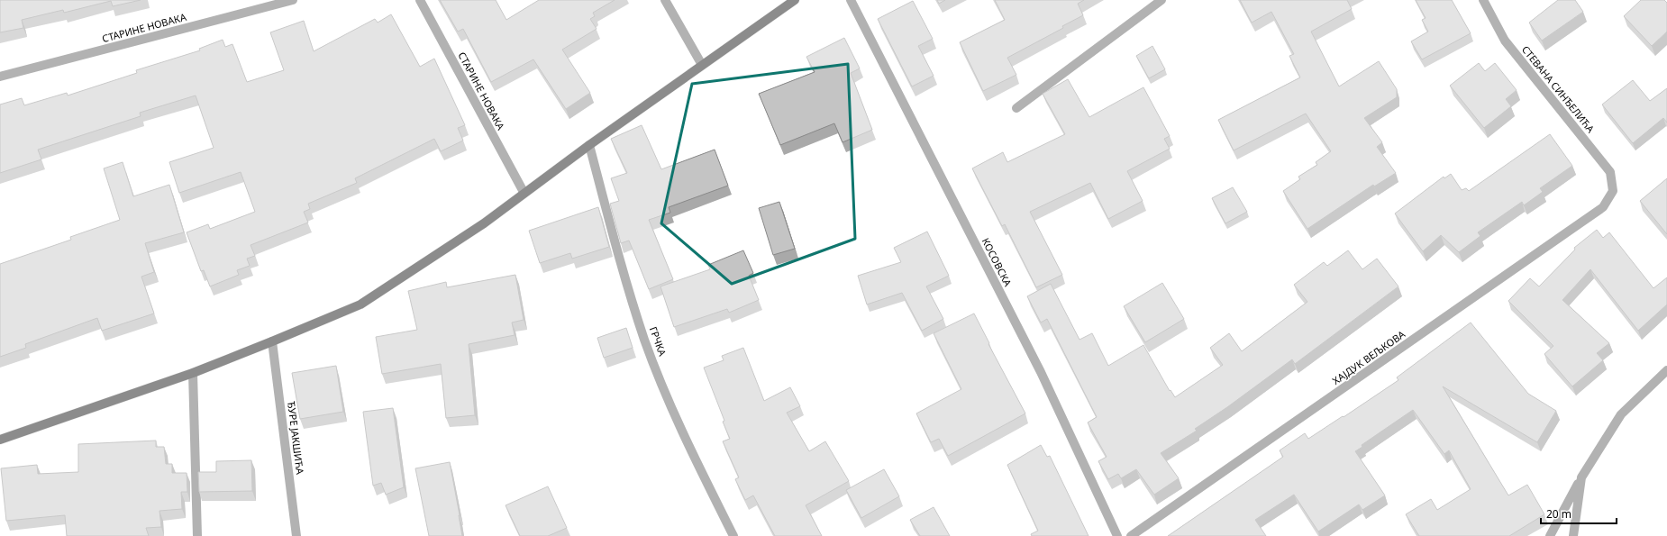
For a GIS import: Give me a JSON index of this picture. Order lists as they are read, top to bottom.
{
  "streets": {
    "street": [
      "СТАРИНЕ НОВАКА",
      "СТЕВАНА СИНЂЕЛИЋА",
      "КОСОВСКА",
      "ГРЧКА",
      "ХАЈДУК ВЕЉКОВА",
      "ЂУРЕ ЈАКШИЋА"
    ]
  },
  "crossings": [
    ["СТЕВАНА СИНЂЕЛИЋА", "ХАЈДУК ВЕЉКОВА"]
  ],
  "scale_bar": "20 m"
}
